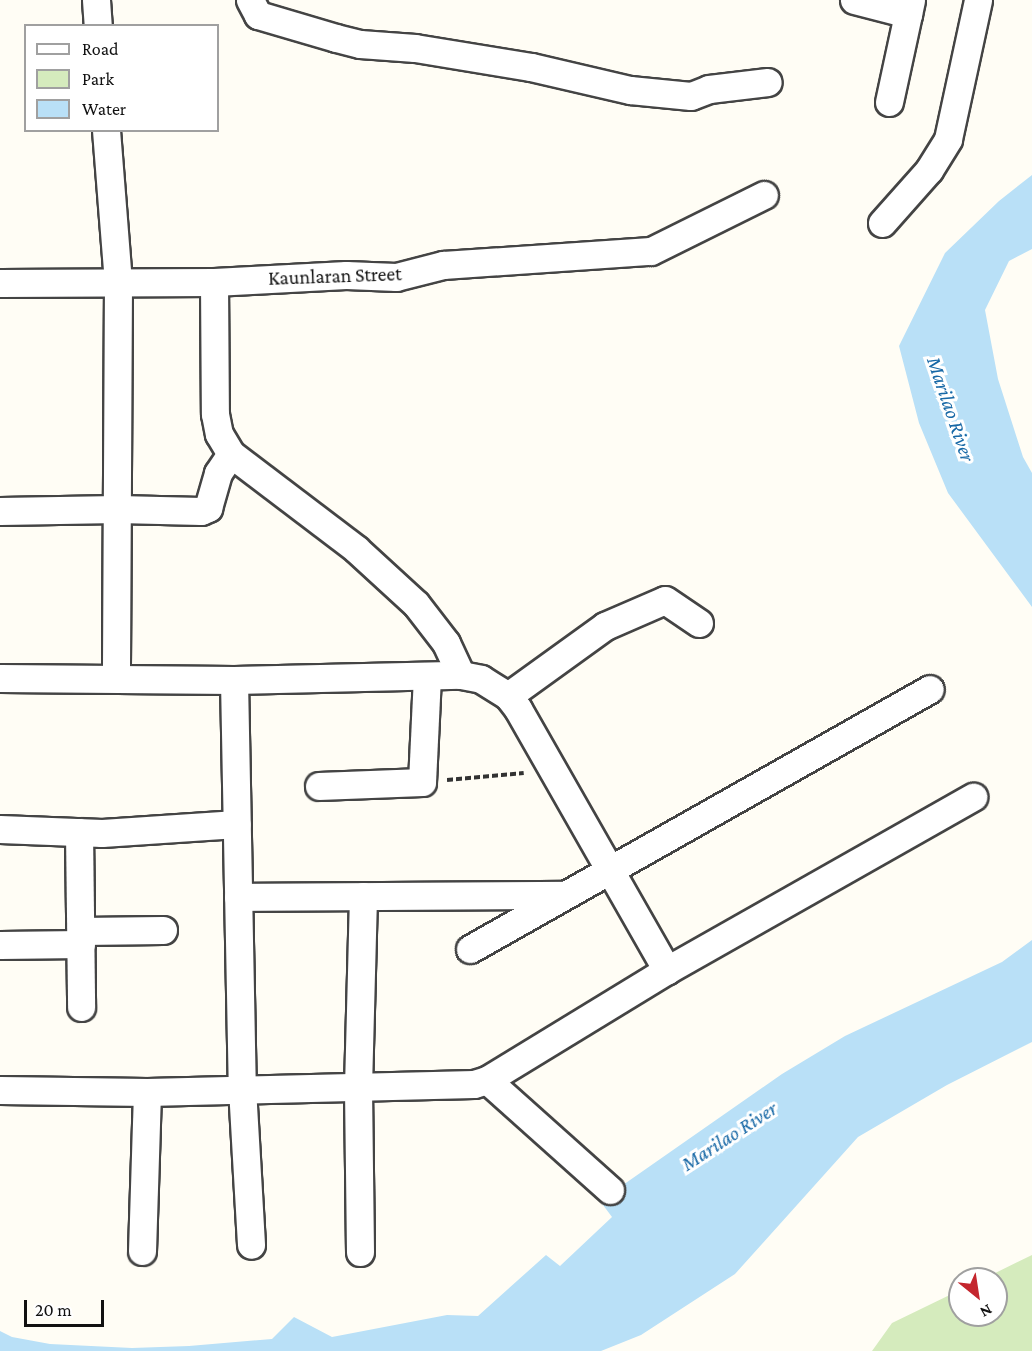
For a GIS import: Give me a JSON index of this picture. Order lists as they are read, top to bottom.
{
  "streets": {
    "street": ["Kaunlaran Street"]
  },
  "water": ["Marilao River"],
  "legend": ["Road", "Park", "Water"],
  "scale_bar": "20 m",
  "north": "bottom right"
}
